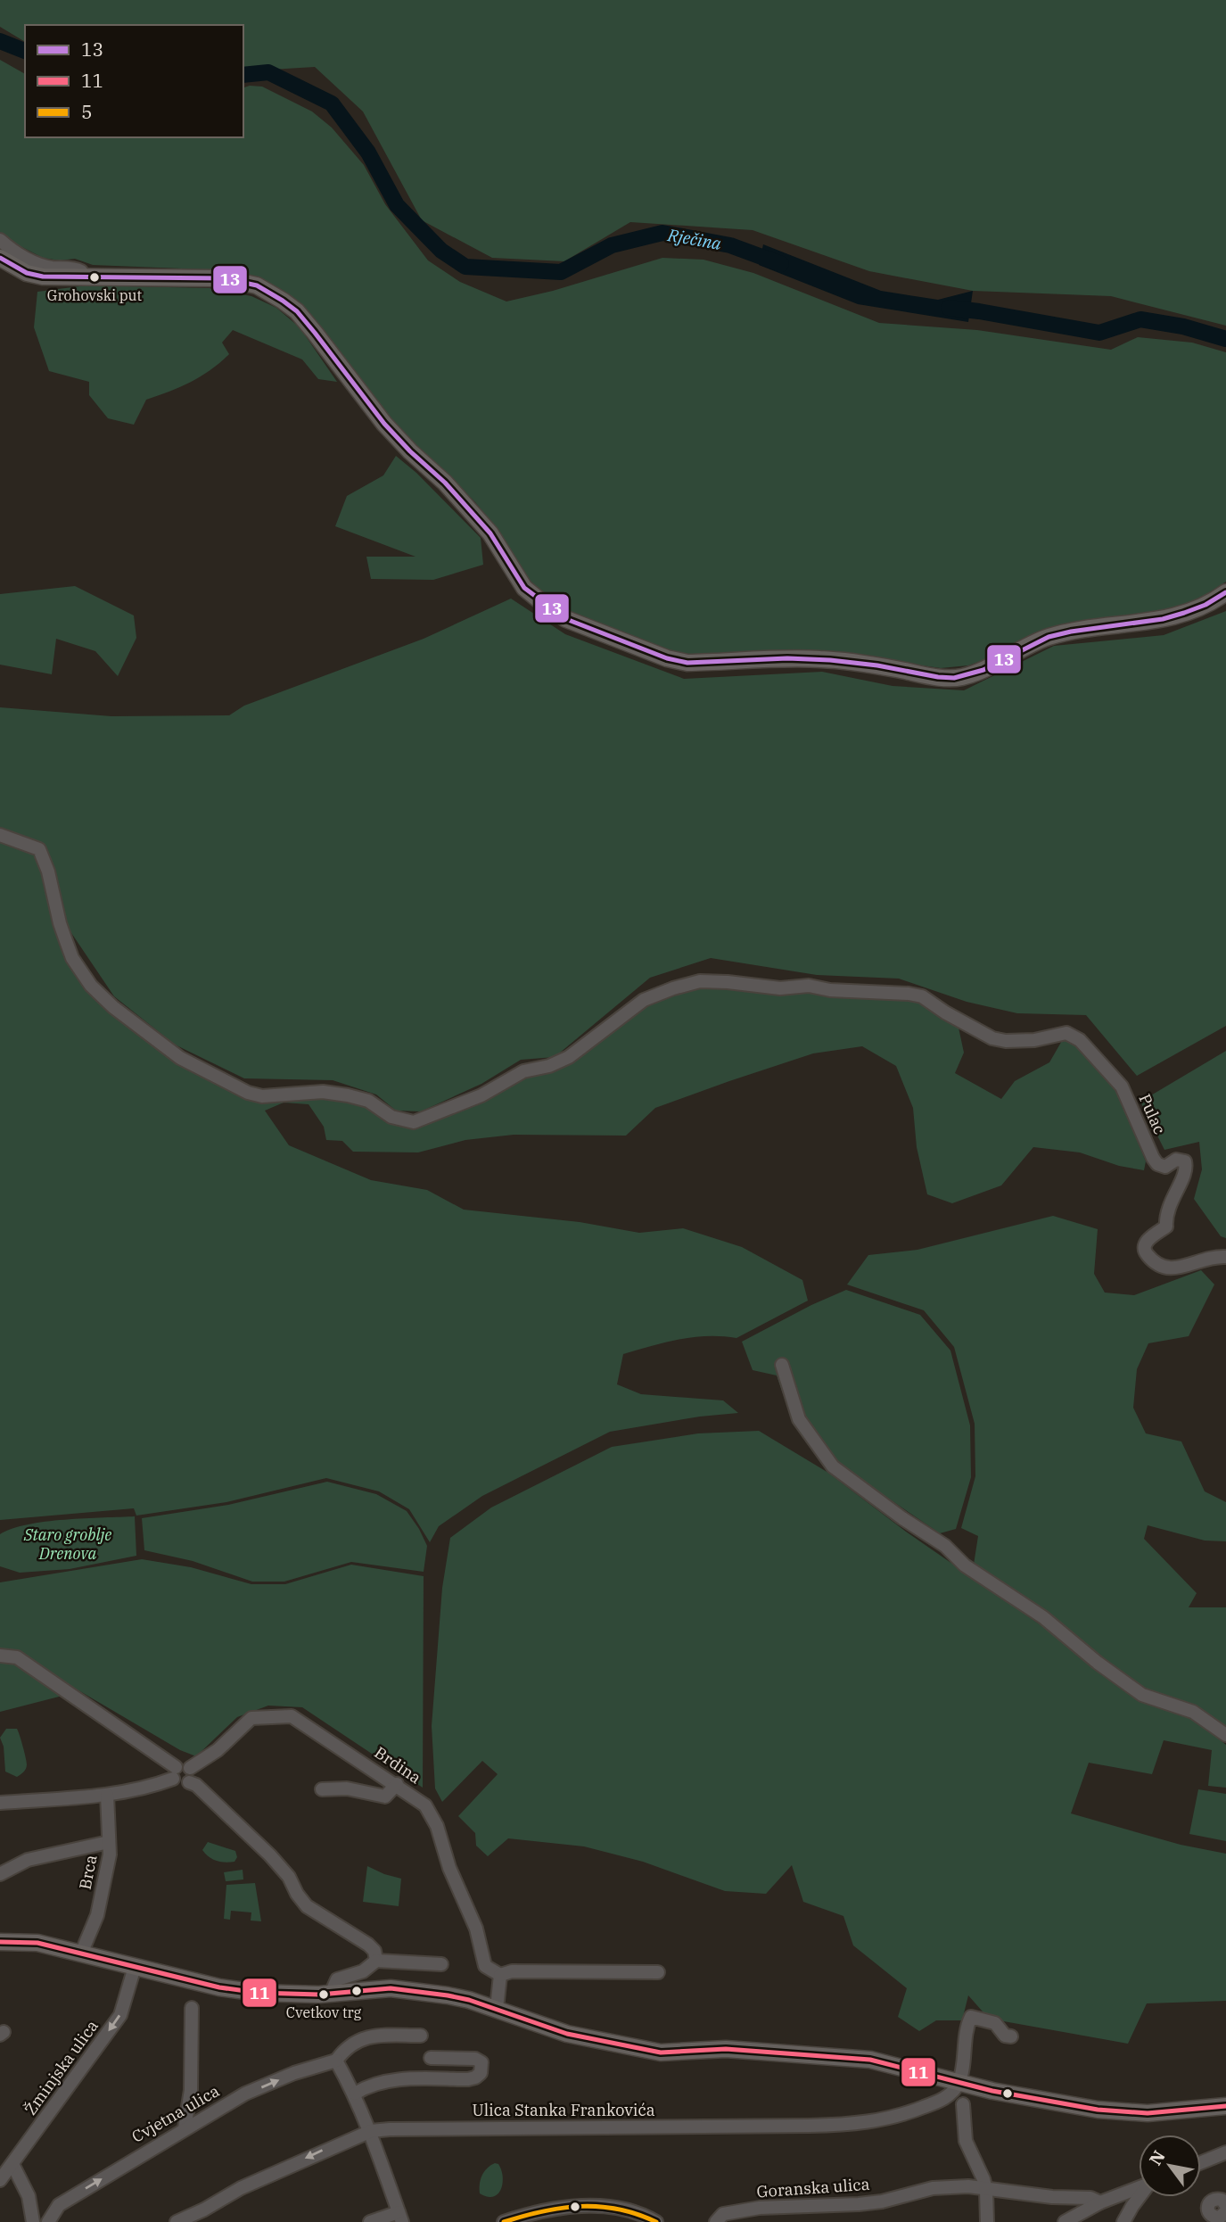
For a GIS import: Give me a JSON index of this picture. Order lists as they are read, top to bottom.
{
  "streets": {
    "street": [
      "Pulac",
      "Brdina",
      "Brca",
      "Žminjska ulica",
      "Ulica Stanka Frankovića",
      "Cvjetna ulica",
      "Goranska ulica"
    ]
  },
  "one_way": ["Žminjska ulica", "Cvjetna ulica"],
  "water": ["Rječina"],
  "parks": ["Staro groblje Drenova"],
  "places": ["Grohovski put", "Cvetkov trg"],
  "lines": ["transit line 13", "transit line 11", "transit line 5"],
  "legend": ["13", "11", "5"],
  "north": "top left"
}
